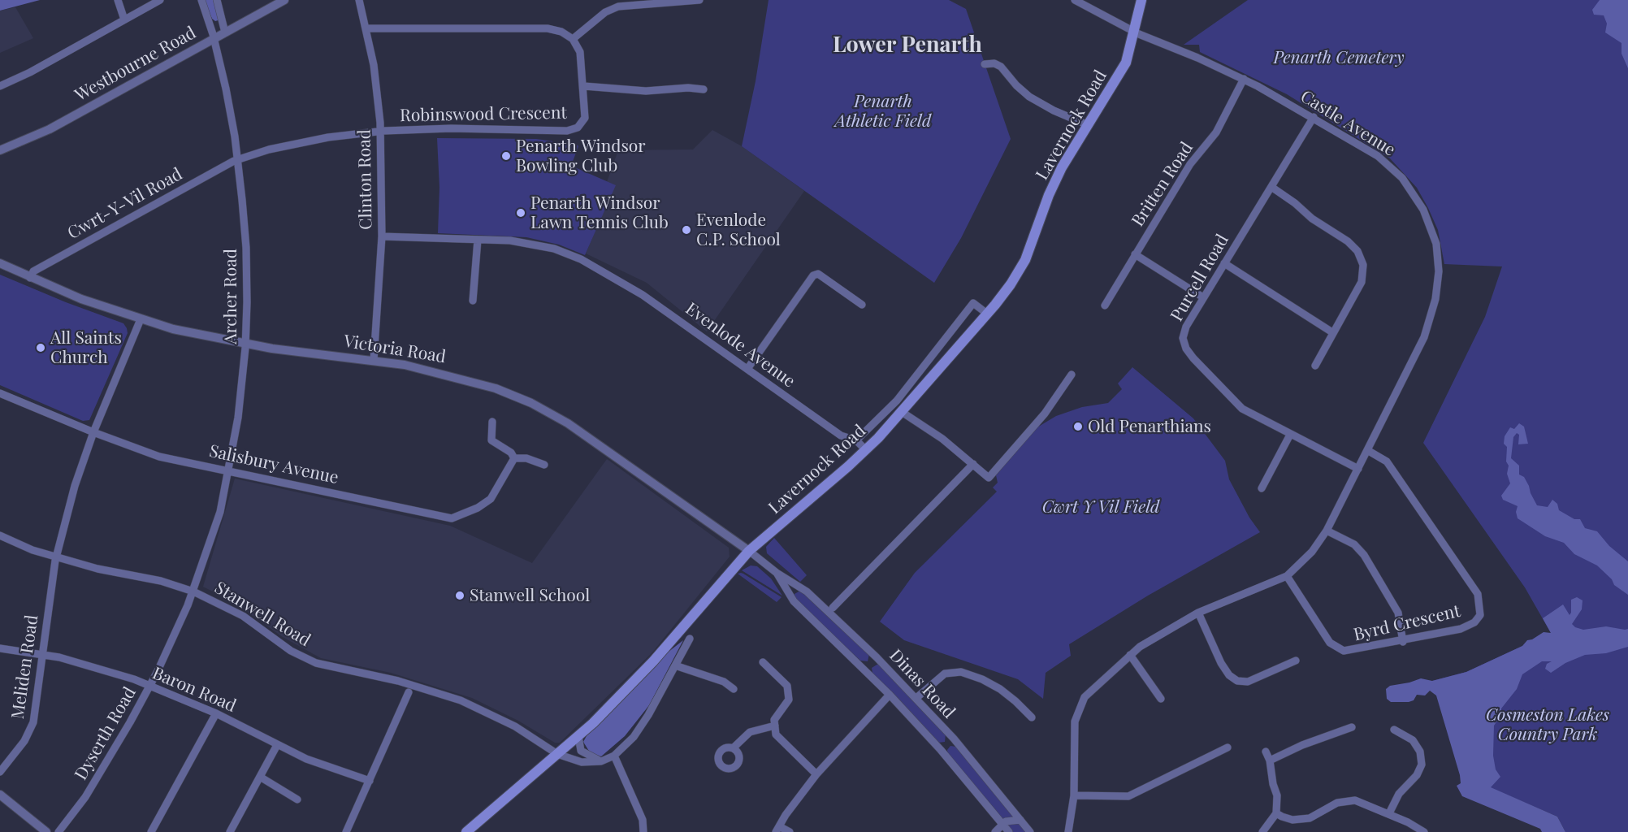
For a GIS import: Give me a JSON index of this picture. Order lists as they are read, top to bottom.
{
  "streets": {
    "main road": ["Lavernock Road"],
    "street": [
      "Westbourne Road",
      "Robinswood Crescent",
      "Castle Avenue",
      "Clinton Road",
      "Britten Road",
      "Cwrt-Y-Vil Road",
      "Purcell Road",
      "Archer Road",
      "Evenlode Avenue",
      "Victoria Road",
      "Salisbury Avenue",
      "Stanwell Road",
      "Byrd Crescent",
      "Meliden Road",
      "Dinas Road",
      "Baron Road",
      "Dyserth Road"
    ]
  },
  "crossings": [
    ["Westbourne Road", "Archer Road"],
    ["Robinswood Crescent", "Clinton Road"],
    ["Robinswood Crescent", "Cwrt-Y-Vil Road"],
    ["Castle Avenue", "Lavernock Road"],
    ["Castle Avenue", "Britten Road"],
    ["Castle Avenue", "Purcell Road"],
    ["Castle Avenue", "Byrd Crescent"],
    ["Lavernock Road", "Evenlode Avenue"],
    ["Lavernock Road", "Victoria Road"],
    ["Lavernock Road", "Stanwell Road"],
    ["Lavernock Road", "Dinas Road"],
    ["Clinton Road", "Cwrt-Y-Vil Road"],
    ["Clinton Road", "Evenlode Avenue"],
    ["Clinton Road", "Victoria Road"],
    ["Cwrt-Y-Vil Road", "Archer Road"],
    ["Cwrt-Y-Vil Road", "Victoria Road"],
    ["Archer Road", "Victoria Road"],
    ["Archer Road", "Salisbury Avenue"],
    ["Archer Road", "Stanwell Road"],
    ["Archer Road", "Dyserth Road"],
    ["Victoria Road", "Meliden Road"],
    ["Victoria Road", "Dinas Road"],
    ["Salisbury Avenue", "Meliden Road"],
    ["Stanwell Road", "Meliden Road"],
    ["Stanwell Road", "Dyserth Road"],
    ["Meliden Road", "Baron Road"],
    ["Baron Road", "Dyserth Road"]
  ],
  "districts": ["Lower Penarth"],
  "parks": [
    "Penarth Cemetery",
    "Penarth Athletic Field",
    "Cwrt Y Vil Field",
    "Cosmeston Lakes Country Park"
  ],
  "places": [
    "Penarth Windsor Bowling Club",
    "Penarth Windsor Lawn Tennis Club",
    "Evenlode C.P. School",
    "All Saints Church",
    "Old Penarthians",
    "Stanwell School"
  ]
}
